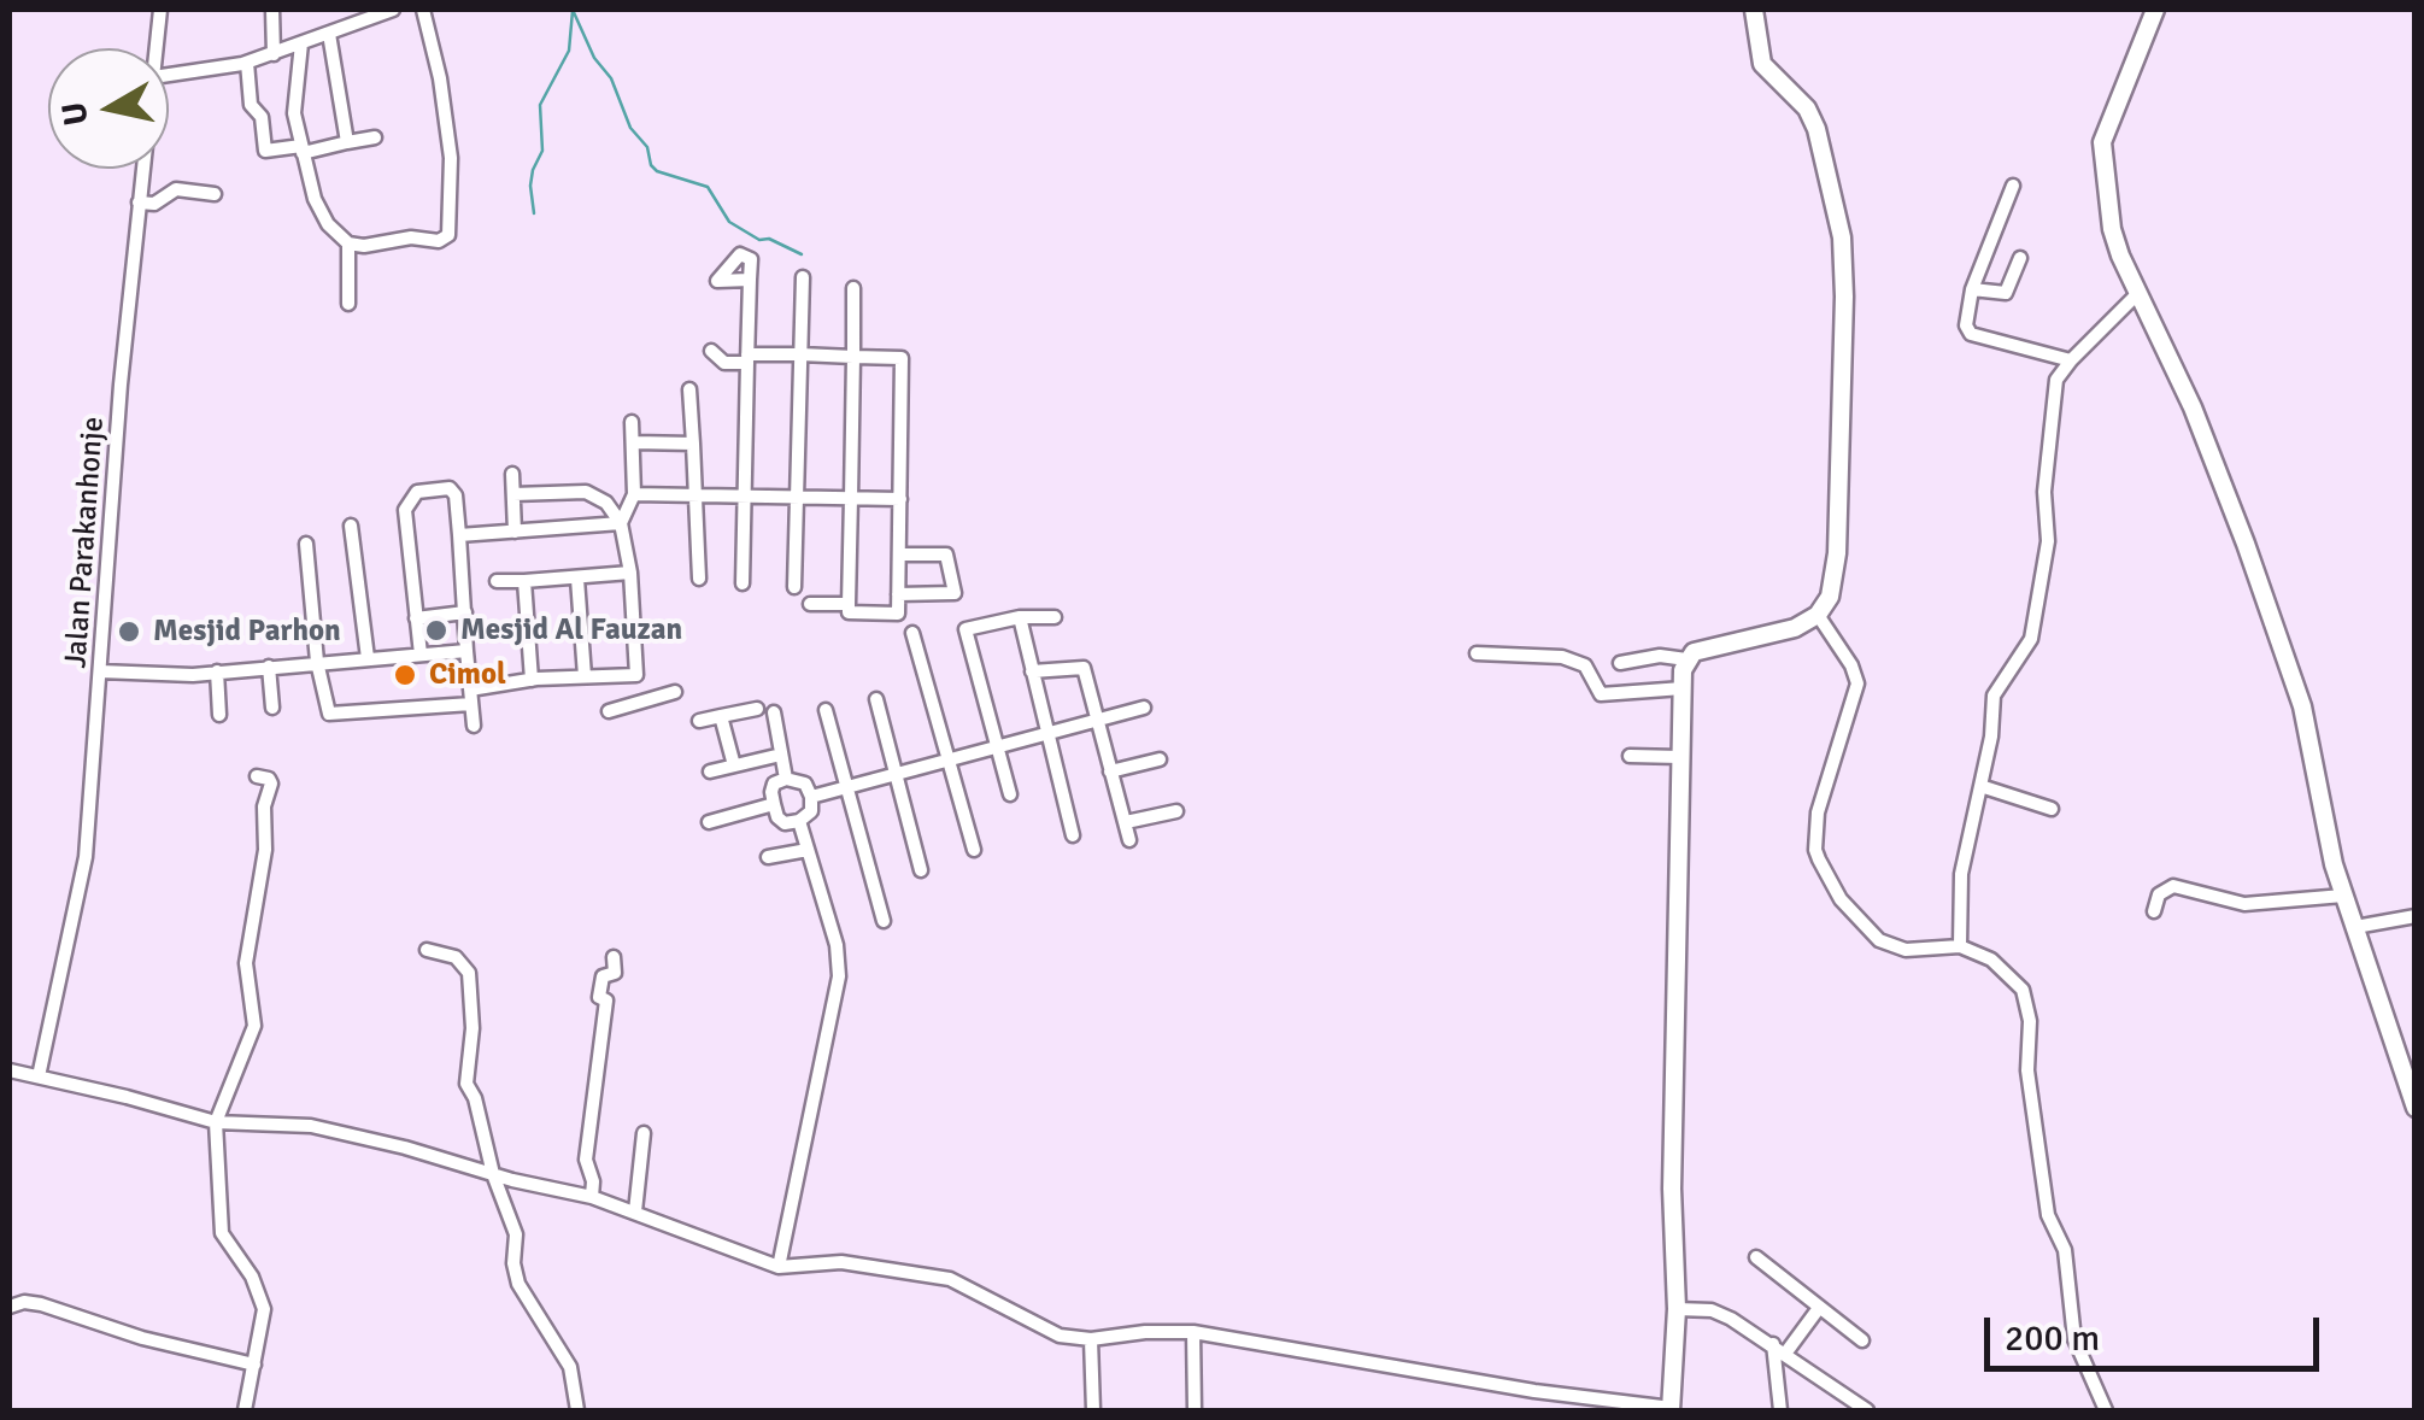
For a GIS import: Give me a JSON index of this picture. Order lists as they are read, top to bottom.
{
  "streets": {
    "street": ["Jalan Parakanhonje"]
  },
  "places": ["Mesjid Al Fauzan", "Mesjid Parhon", "Cimol"],
  "scale_bar": "200 m",
  "north": "left"
}
